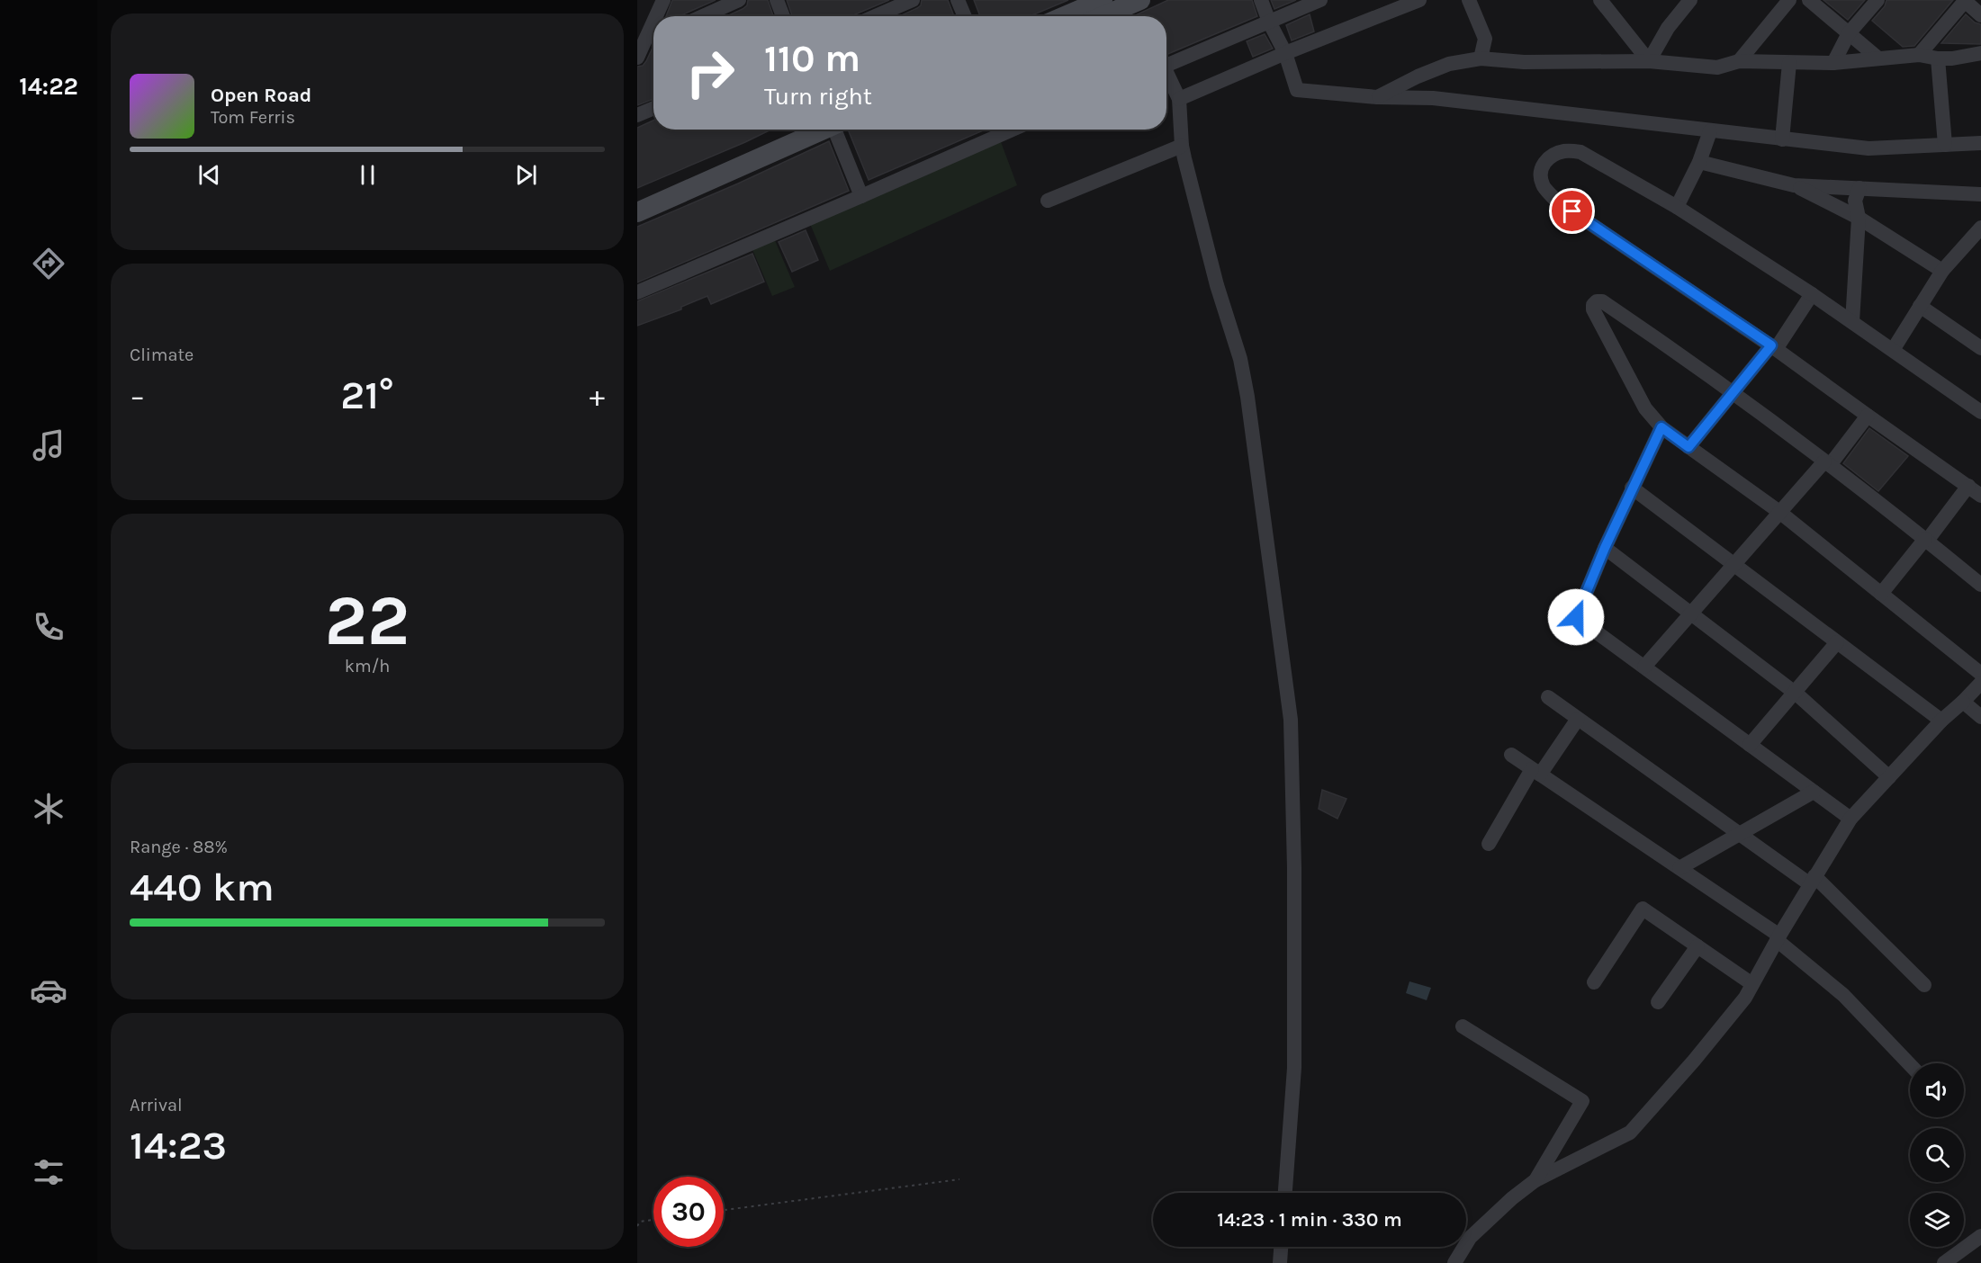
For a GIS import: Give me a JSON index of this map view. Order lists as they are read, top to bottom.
{
  "page": {
    "tabs": "14:22",
    "turn": ["110 m", "Turn right"],
    "song": ["Open Road", "Tom Ferris"],
    "tile": [
      "Climate",
      ["22", "km/h"],
      ["Range · 88%", "440 km"],
      ["Arrival", "14:23"]
    ],
    "heat": ["−", "21°", "+"],
    "limit": "30",
    "trip": "14:23 · 1 min · 330 m"
  }
}
